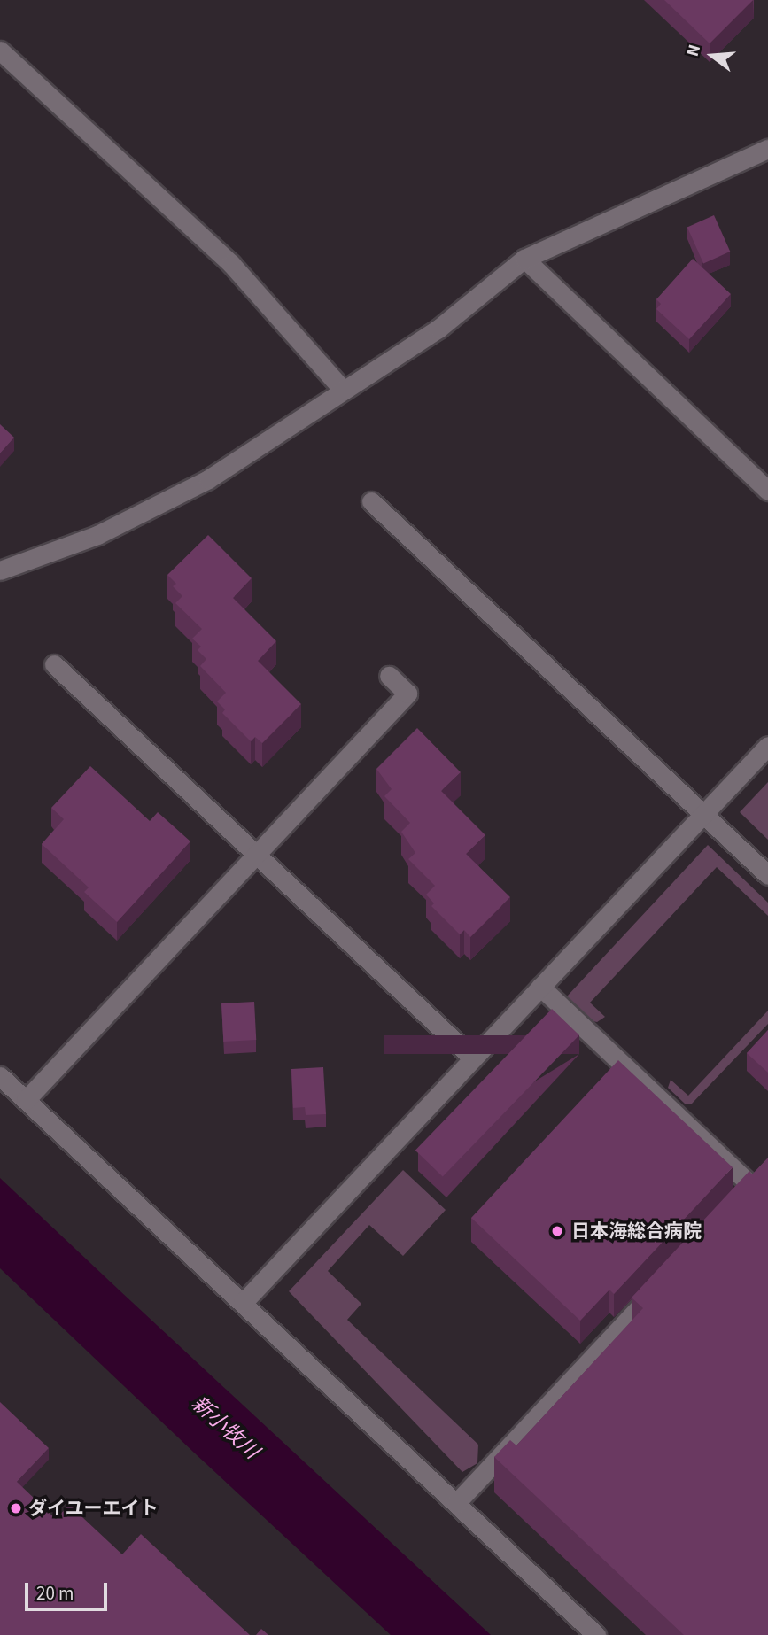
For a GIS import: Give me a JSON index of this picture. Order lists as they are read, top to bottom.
{
  "water": ["新小牧川"],
  "places": ["日本海総合病院", "ダイユーエイト"],
  "scale_bar": "20 m",
  "north": "left"
}
